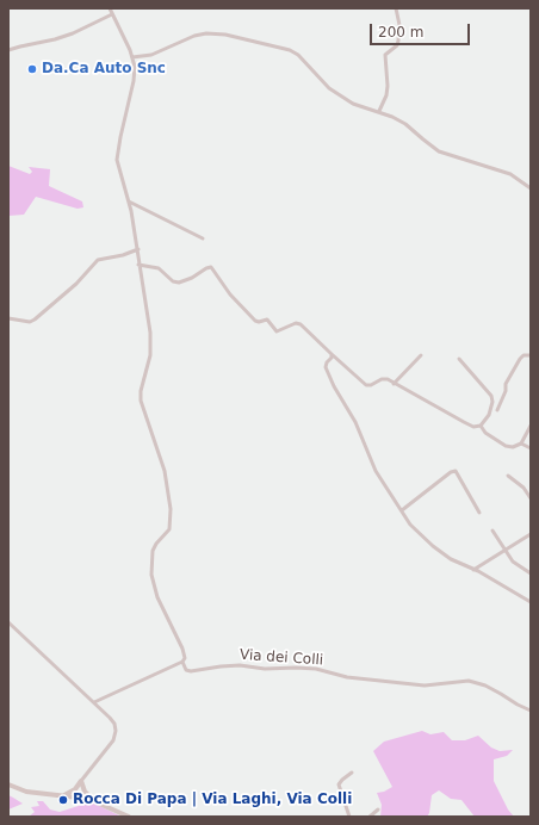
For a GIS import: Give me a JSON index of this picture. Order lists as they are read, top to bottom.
{
  "streets": {
    "street": ["Via dei Colli"]
  },
  "places": ["Da.Ca Auto Snc", "Rocca Di Papa | Via Laghi, Via Colli"],
  "scale_bar": "200 m"
}
